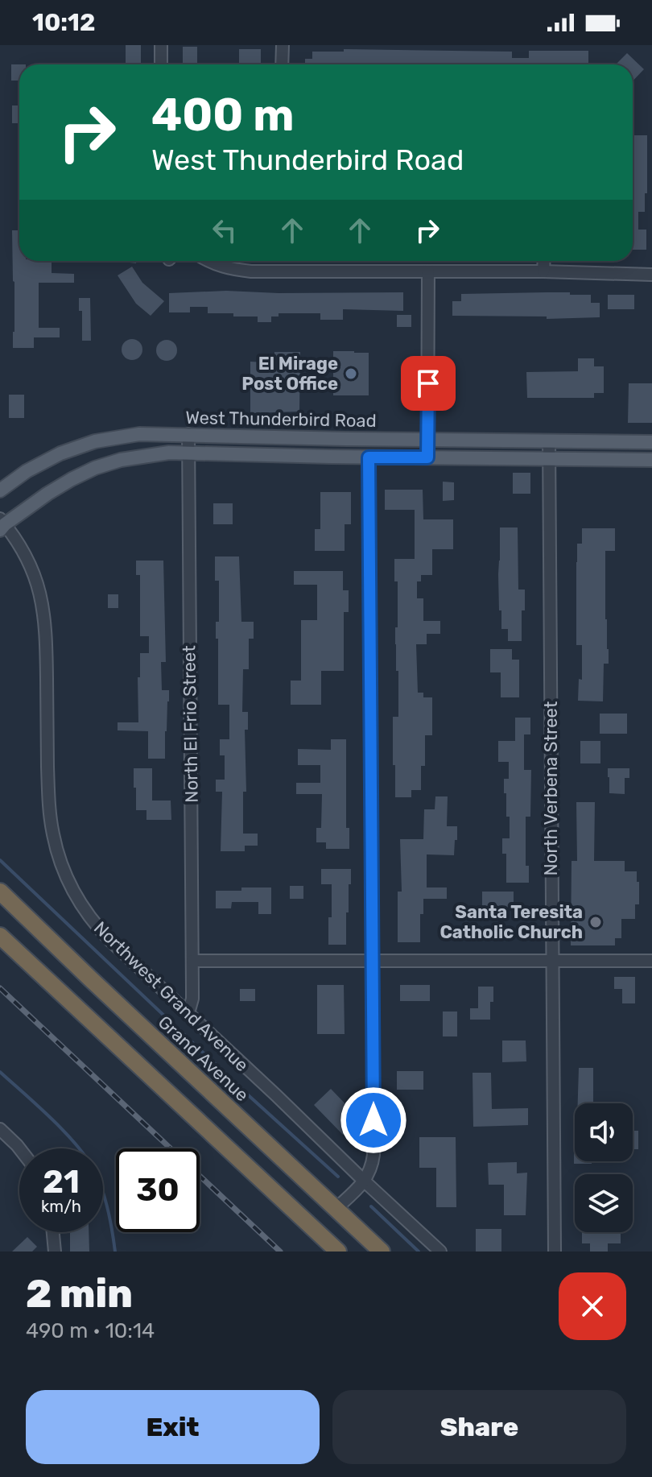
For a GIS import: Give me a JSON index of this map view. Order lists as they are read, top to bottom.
{
  "streets": {
    "highway": ["Grand Avenue"],
    "main road": ["West Thunderbird Road"],
    "street": ["North El Frio Street", "North Verbena Street", "Northwest Grand Avenue"]
  },
  "crossings": [
    ["West Thunderbird Road", "North El Frio Street"],
    ["West Thunderbird Road", "North Verbena Street"],
    ["West Thunderbird Road", "Northwest Grand Avenue"],
    ["North El Frio Street", "Northwest Grand Avenue"]
  ],
  "places": ["El Mirage Post Office", "Santa Teresita Catholic Church"],
  "page": {
    "status": "10:12",
    "turn": ["400 m", "West Thunderbird Road"],
    "speed": "21 km/h",
    "limit": "30",
    "heading": ["2 min", "490 m · 10:14"],
    "buttons": ["Exit", "Share"]
  }
}
